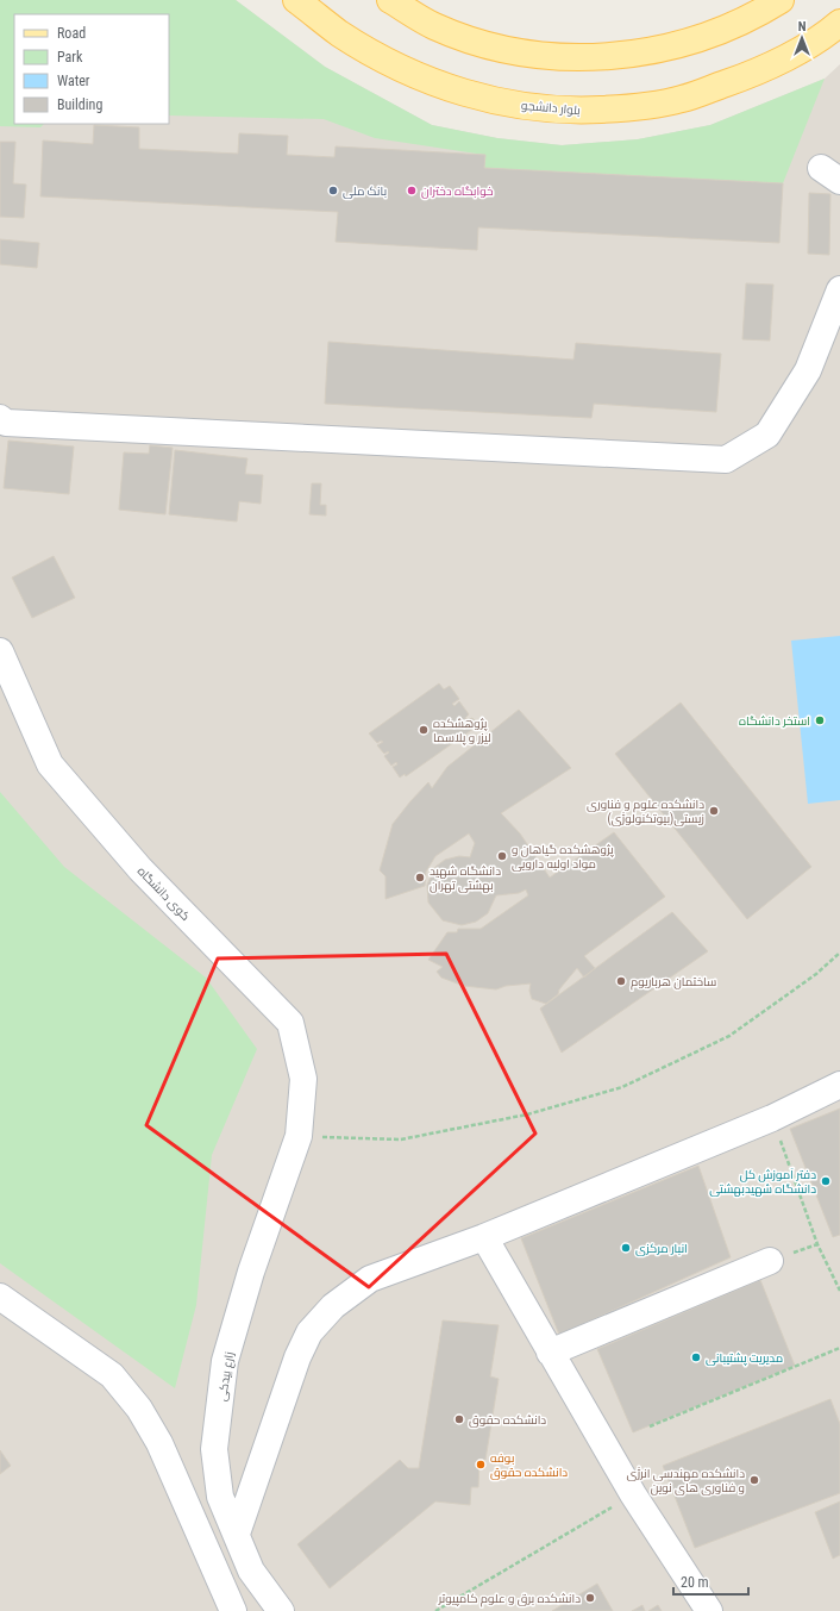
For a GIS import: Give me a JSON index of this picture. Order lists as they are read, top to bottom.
{
  "streets": {
    "main road": ["بلوار دانشجو"],
    "street": ["کوی دانشگاه", "زارع بیدکی"]
  },
  "crossings": [
    ["کوی دانشگاه", "زارع بیدکی"]
  ],
  "places": [
    "بانک ملی",
    "خوابگاه دختران",
    "استخر دانشگاه",
    "پژوهشکده لیزر و پلاسما",
    "دانشکده علوم و فناوری زیستی(بیوتکنولوژی)",
    "پژوهشکده گیاهان و مواد اولیه دارویی",
    "دانشگاه شهید بهشتی تهران",
    "ساختمان هرباریوم",
    "دفتر آموزش کل دانشگاه شهیدبهشتی",
    "انبار مرکزی",
    "مدیریت پشتیبانی",
    "دانشکده حقوق",
    "بوفه دانشکده حقوق",
    "دانشکده مهندسی انرژی و فناوری های نوین",
    "دانشکده برق و علوم کامپیوتر"
  ],
  "legend": [
    "Road",
    "Park",
    "Water",
    "Building"
  ],
  "scale_bar": "20 m",
  "north": "top"
}
